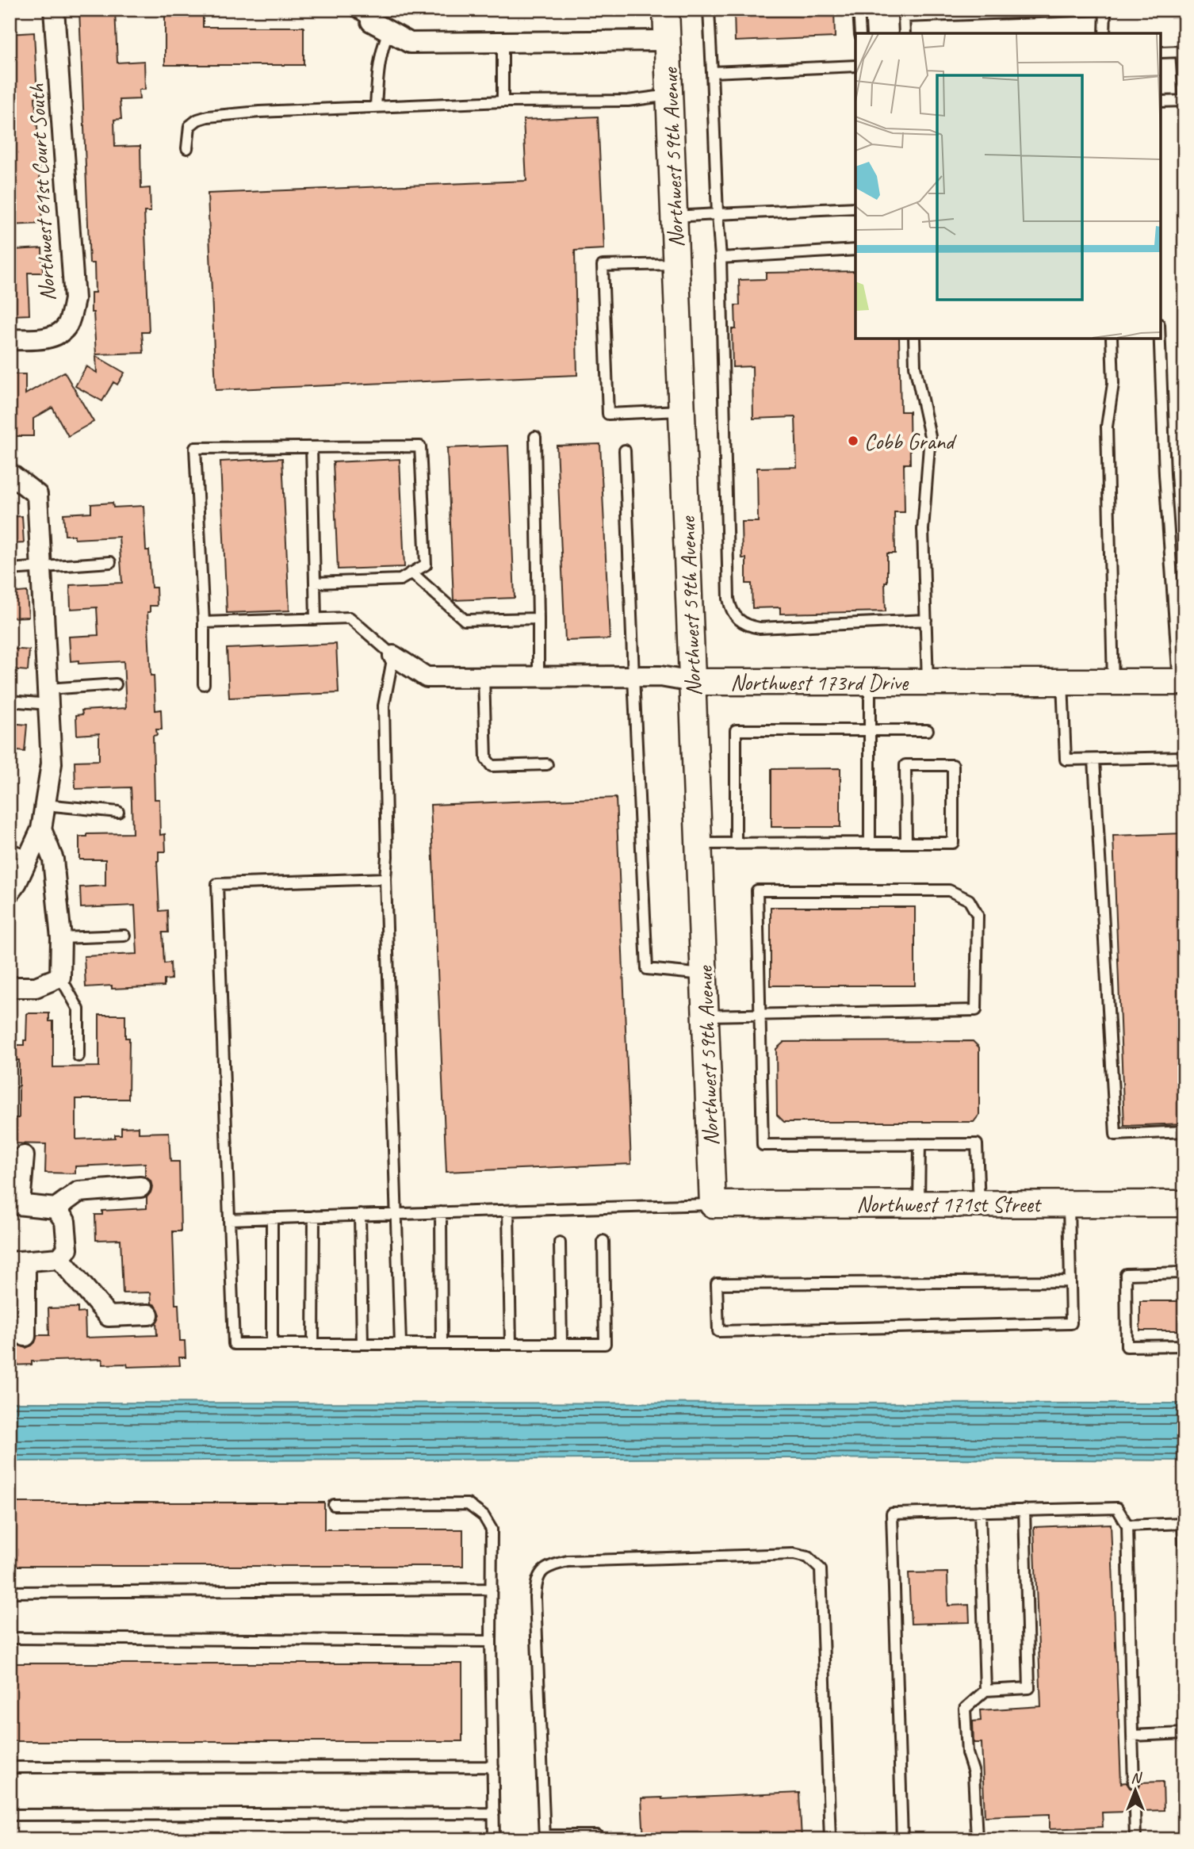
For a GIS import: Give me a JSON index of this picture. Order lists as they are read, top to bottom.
{
  "streets": {
    "street": [
      "Northwest 59th Avenue",
      "Northwest 61st Court South",
      "Northwest 173rd Drive",
      "Northwest 171st Street"
    ]
  },
  "crossings": [
    ["Northwest 59th Avenue", "Northwest 173rd Drive"],
    ["Northwest 59th Avenue", "Northwest 171st Street"]
  ],
  "places": ["Cobb Grand"],
  "north": "top"
}
